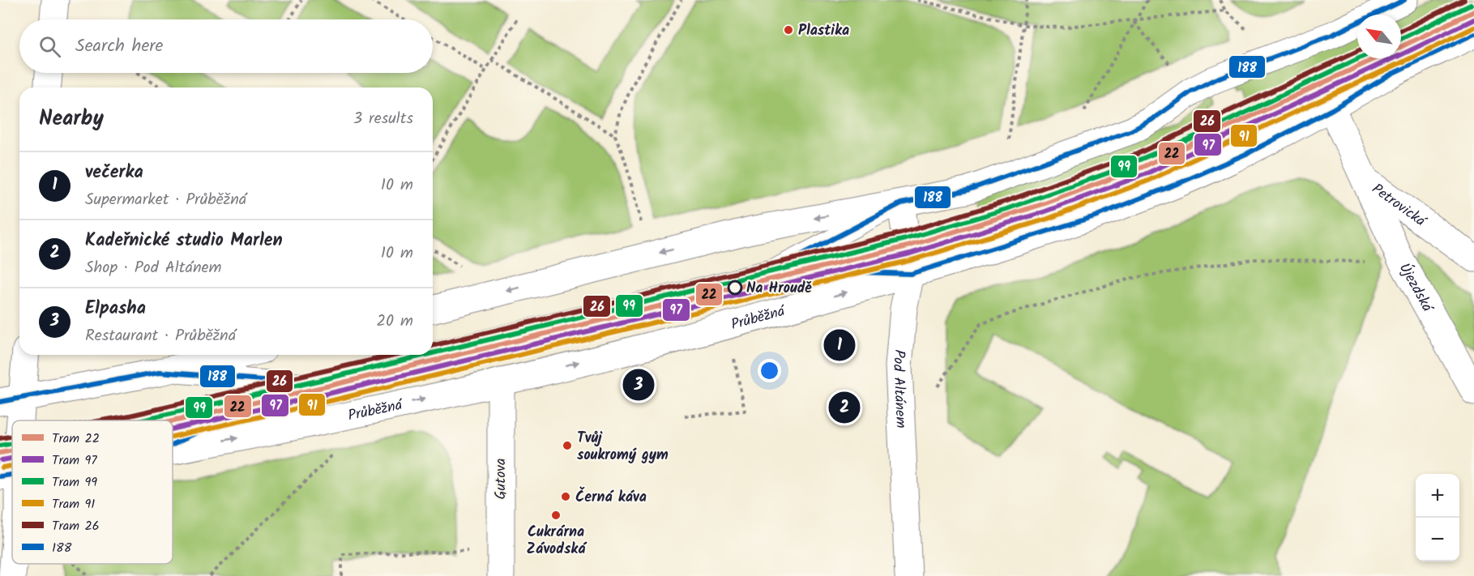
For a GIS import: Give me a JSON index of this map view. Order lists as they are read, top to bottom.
{
  "streets": {
    "main road": [
      "Petrovická",
      "Újezdská",
      "Průběžná",
      "Pod Altánem",
      "Gutova"
    ]
  },
  "crossings": [
    ["Petrovická", "Újezdská"],
    ["Petrovická", "Průběžná"],
    ["Průběžná", "Pod Altánem"],
    ["Průběžná", "Gutova"]
  ],
  "places": [
    "Plastika",
    "Na Hroudě",
    "Tvůj soukromý gym",
    "Černá káva",
    "Cukrárna Závodská"
  ],
  "lines": [
    "tram line 26",
    "transit line 188",
    "tram line 99",
    "tram line 22",
    "tram line 97",
    "tram line 91"
  ],
  "legend": [
    "Tram 22",
    "Tram 97",
    "Tram 99",
    "Tram 91",
    "Tram 26",
    "188"
  ],
  "north": "top left",
  "page": {
    "search": "Search here",
    "heading": ["Nearby", "3 results"],
    "list": [
      {
        "mark": "1",
        "name": "večerka",
        "note": "Supermarket · Průběžná",
        "value": "10 m"
      },
      {
        "mark": "2",
        "name": "Kadeřnické studio Marlen",
        "note": "Shop · Pod Altánem",
        "value": "10 m"
      },
      {
        "mark": "3",
        "name": "Elpasha",
        "note": "Restaurant · Průběžná",
        "value": "20 m"
      }
    ],
    "pins": ["1", "3", "2"],
    "map_buttons": ["+", "−"]
  }
}
